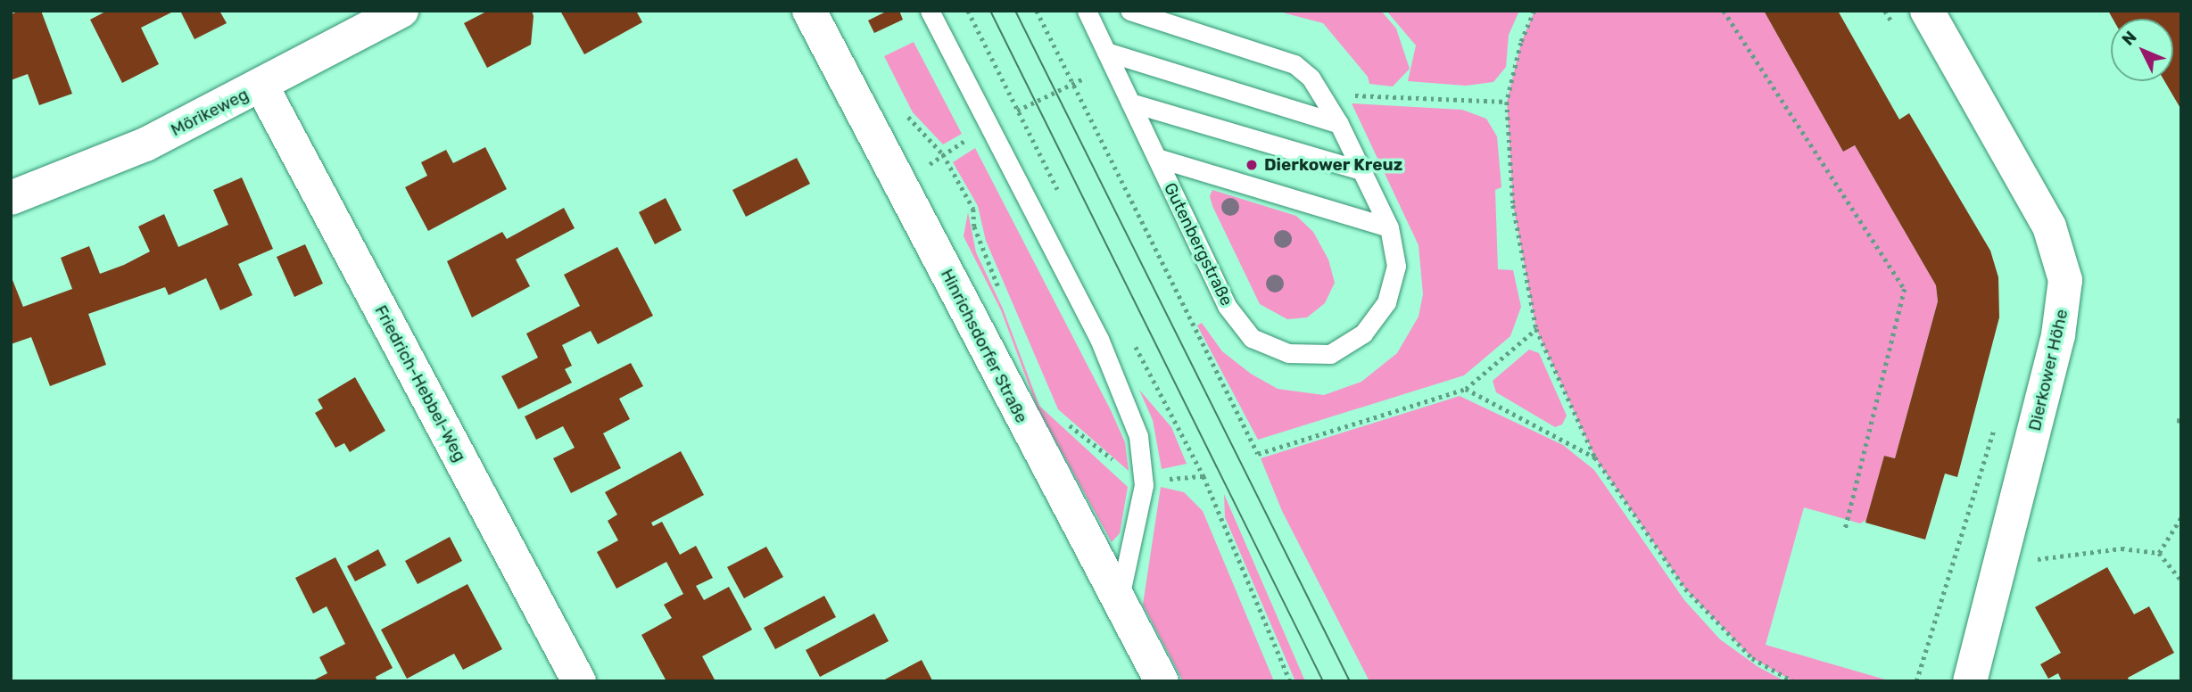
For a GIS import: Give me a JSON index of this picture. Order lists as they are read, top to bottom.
{
  "streets": {
    "street": [
      "Mörikeweg",
      "Hinrichsdorfer Straße",
      "Dierkower Höhe",
      "Friedrich-Hebbel-Weg"
    ],
    "lane": ["Gutenbergstraße"]
  },
  "crossings": [
    ["Mörikeweg", "Friedrich-Hebbel-Weg"]
  ],
  "places": ["Dierkower Kreuz"],
  "north": "top left"
}
